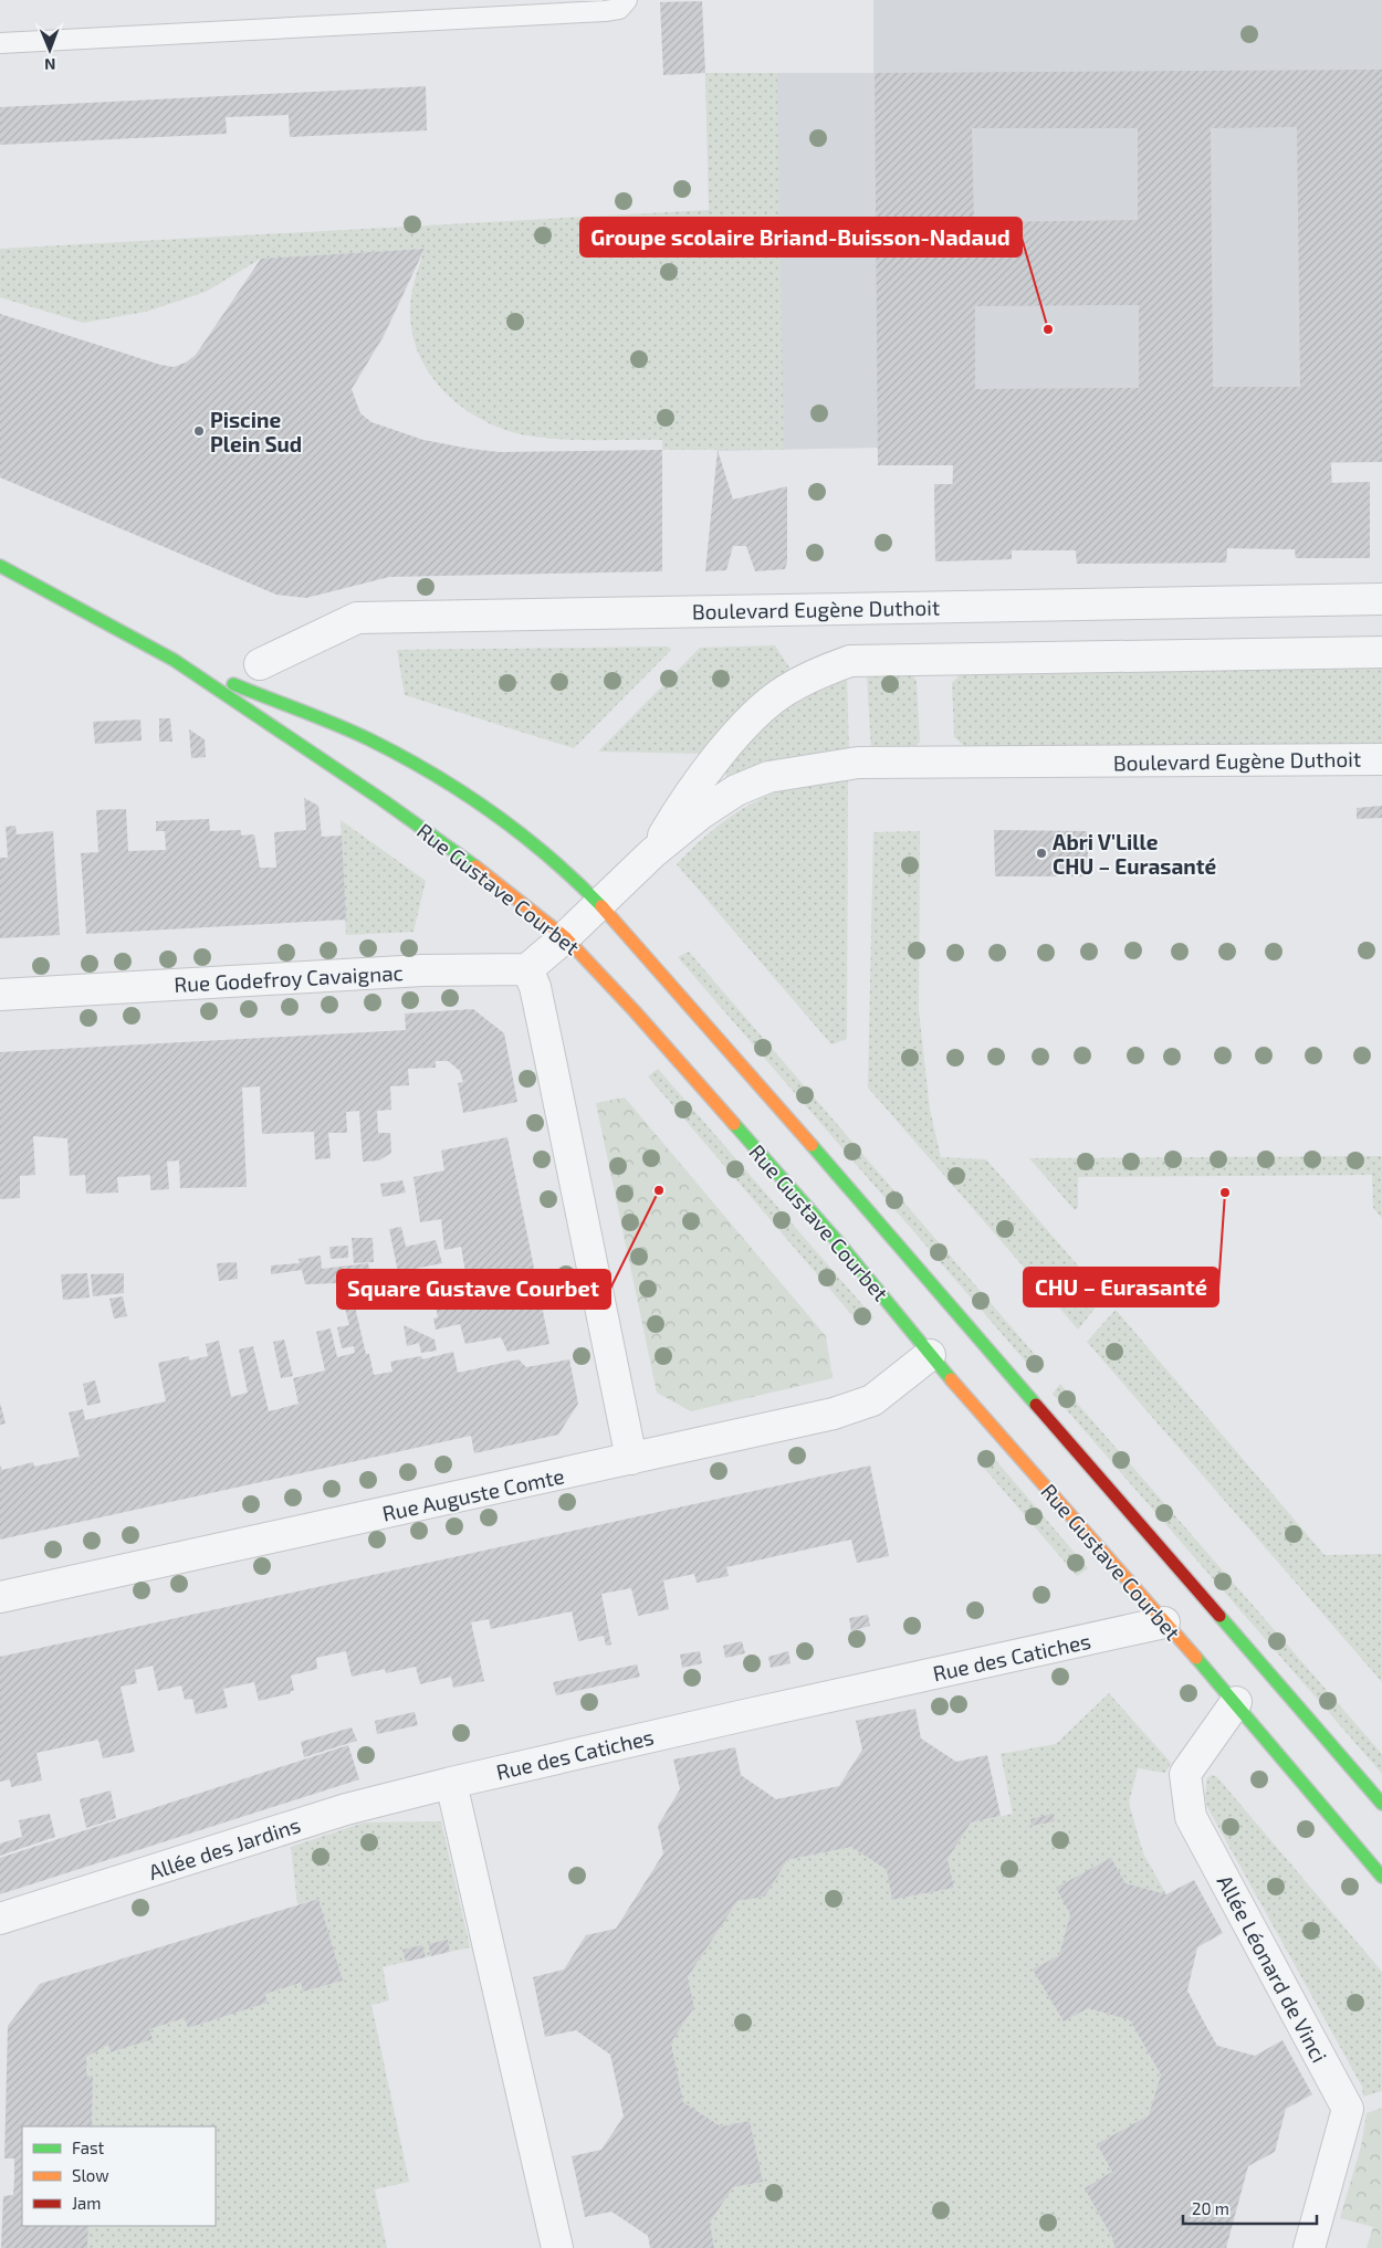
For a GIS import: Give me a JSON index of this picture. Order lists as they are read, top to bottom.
{
  "streets": {
    "main road": ["Rue Gustave Courbet"],
    "street": [
      "Boulevard Eugène Duthoit",
      "Rue Godefroy Cavaignac",
      "Rue Auguste Comte",
      "Rue des Catiches",
      "Allée des Jardins",
      "Allée Léonard de Vinci"
    ]
  },
  "crossings": [
    ["Boulevard Eugène Duthoit", "Rue Gustave Courbet"],
    ["Rue Gustave Courbet", "Rue Auguste Comte"],
    ["Rue Gustave Courbet", "Rue des Catiches"],
    ["Rue Gustave Courbet", "Allée Léonard de Vinci"],
    ["Rue des Catiches", "Allée des Jardins"]
  ],
  "places": [
    "Groupe scolaire Briand-Buisson-Nadaud",
    "Piscine Plein Sud",
    "Abri V'Lille CHU – Eurasanté",
    "Square Gustave Courbet",
    "CHU – Eurasanté"
  ],
  "legend": ["Fast", "Slow", "Jam"],
  "scale_bar": "20 m",
  "north": "bottom"
}
